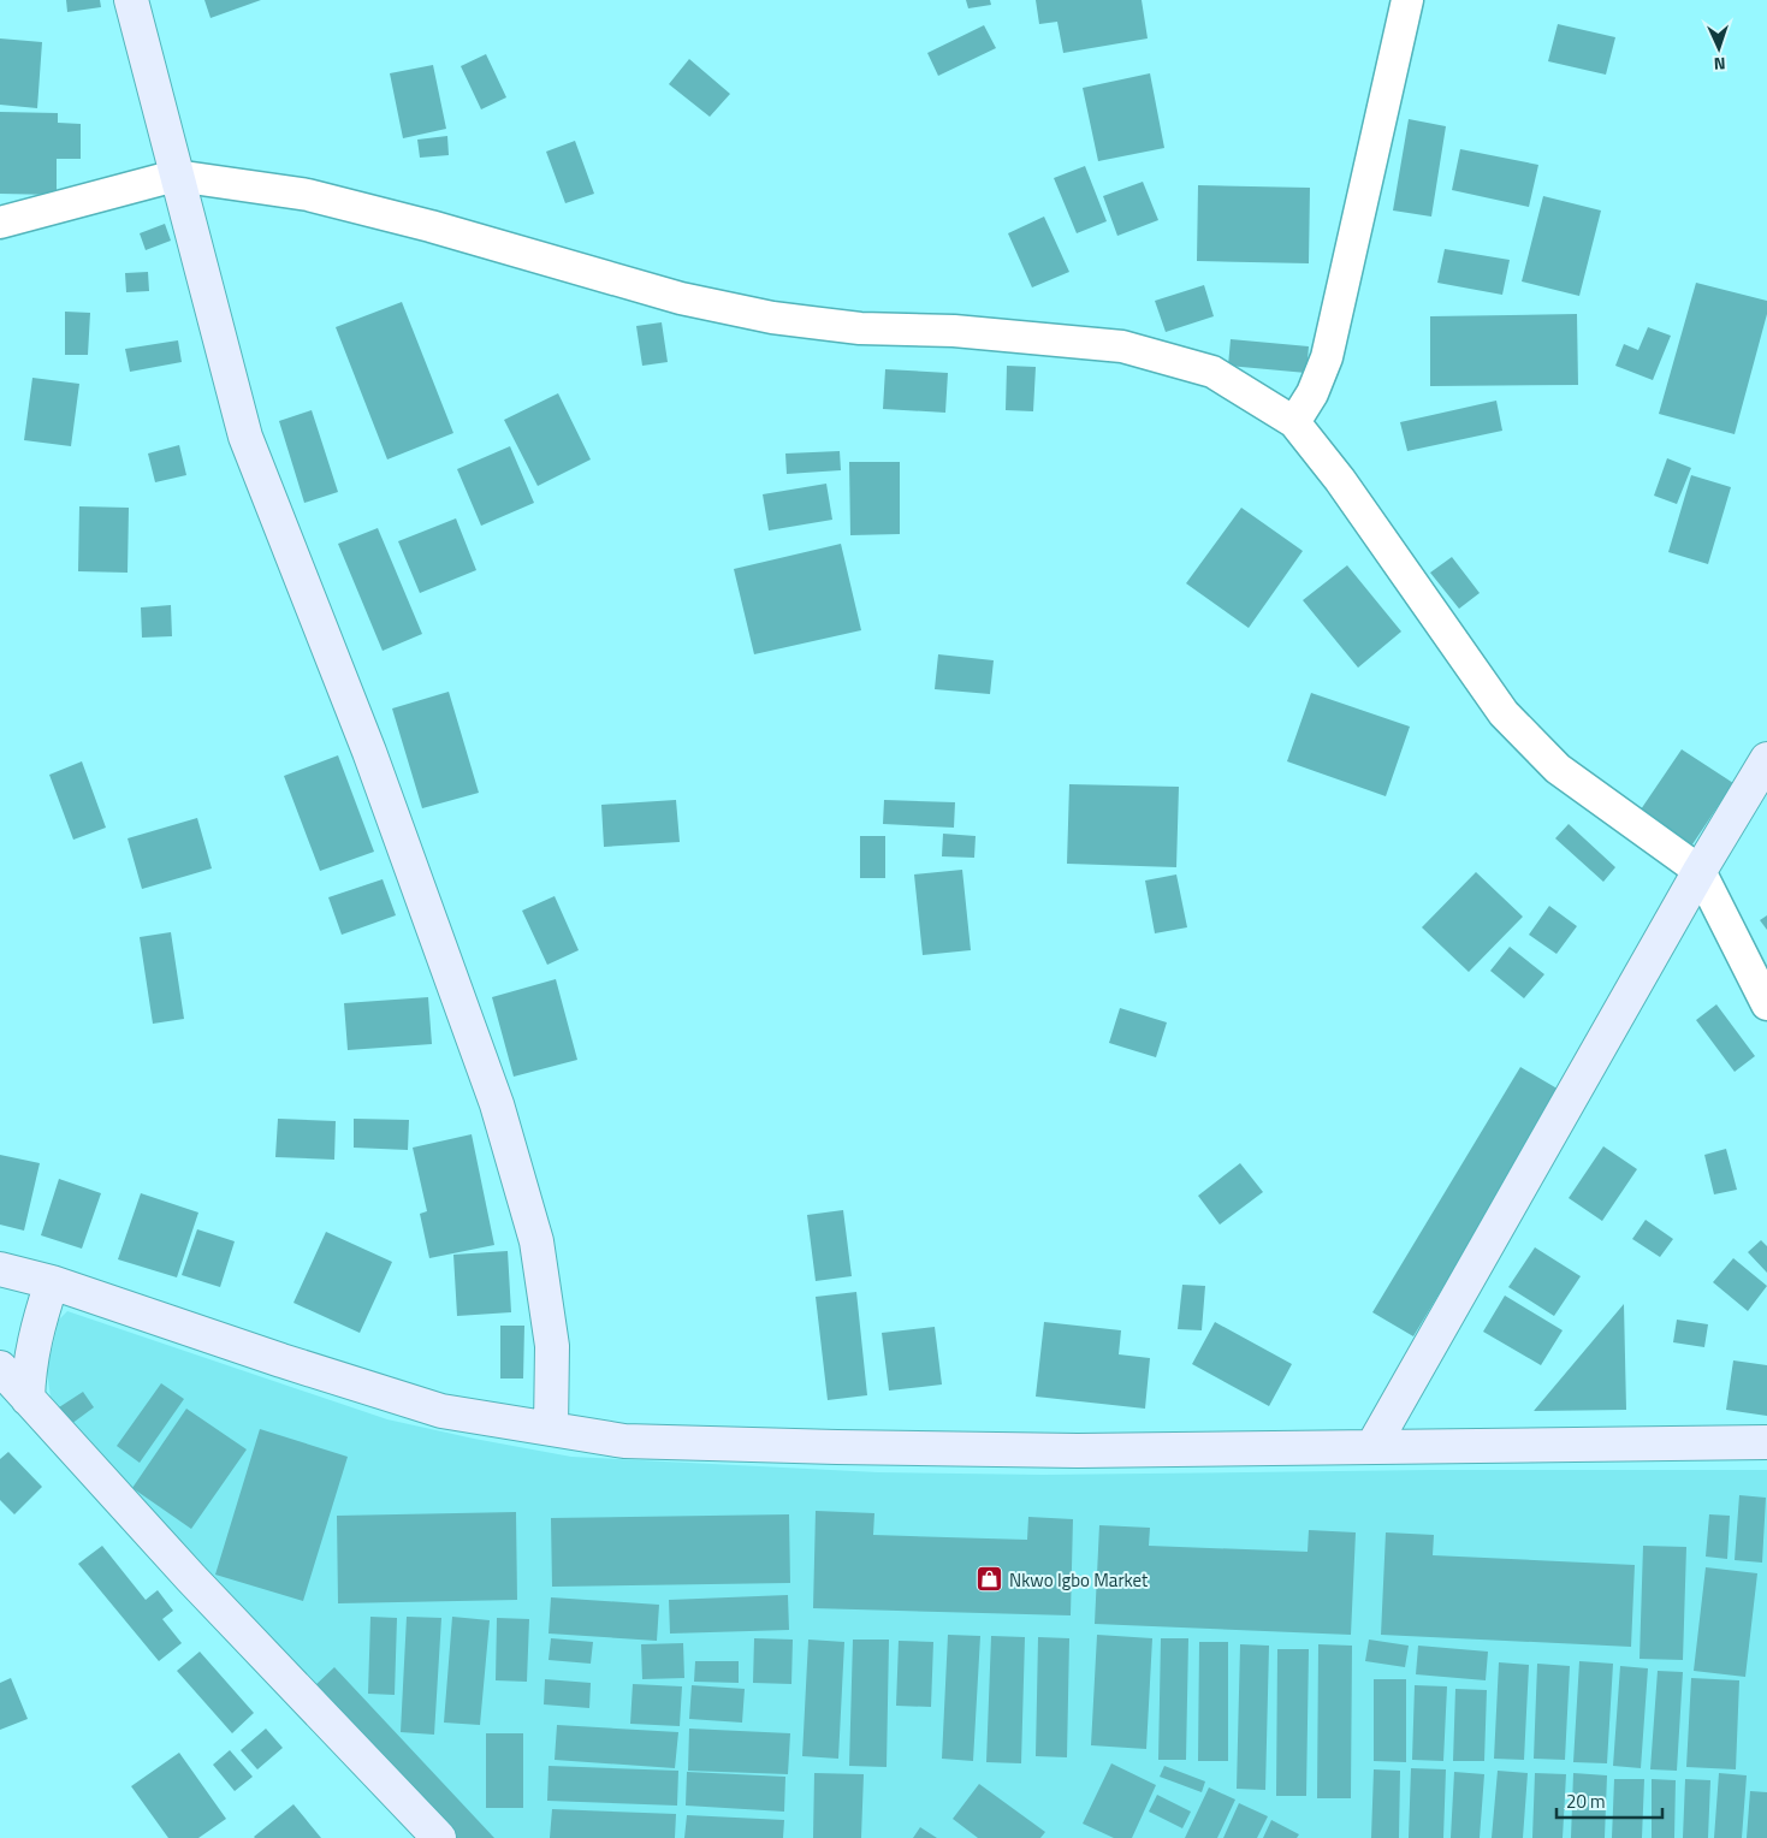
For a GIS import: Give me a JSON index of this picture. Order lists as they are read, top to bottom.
{
  "places": {
    "shop": ["Nkwo Igbo Market"]
  },
  "scale_bar": "20 m",
  "north": "bottom"
}
